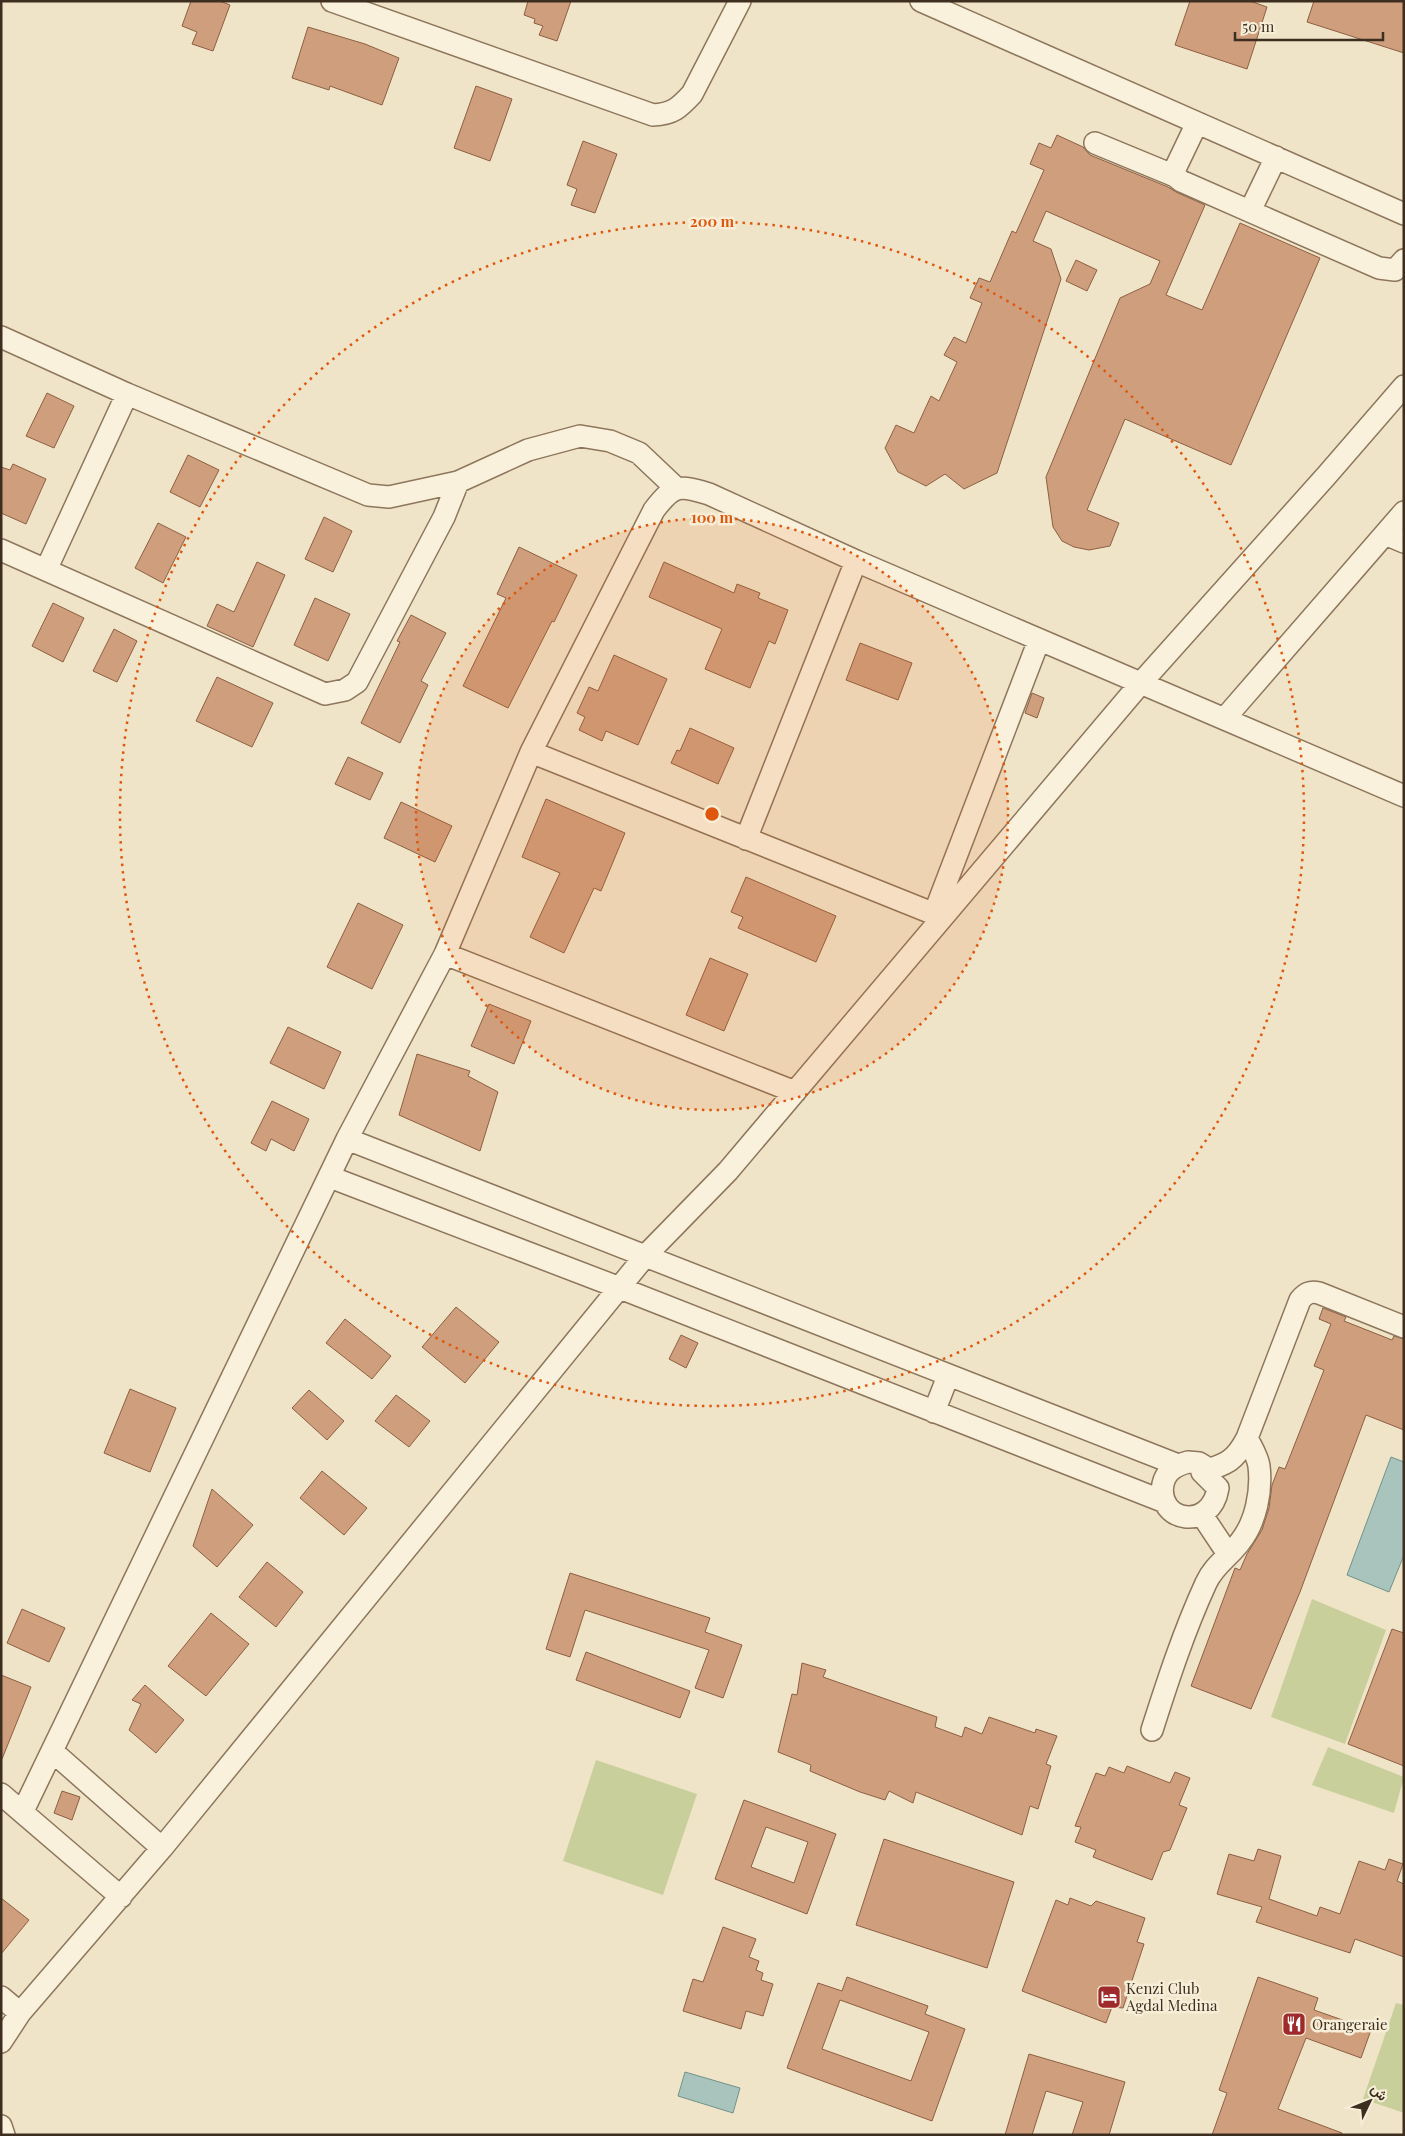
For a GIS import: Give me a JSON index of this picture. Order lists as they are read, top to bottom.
{
  "places": {
    "hotel": ["Kenzi Club Agdal Medina"],
    "restaurant": ["Orangeraie"]
  },
  "scale_bar": "50 m",
  "north": "top right",
  "rings": ["200 m", "100 m"]
}
